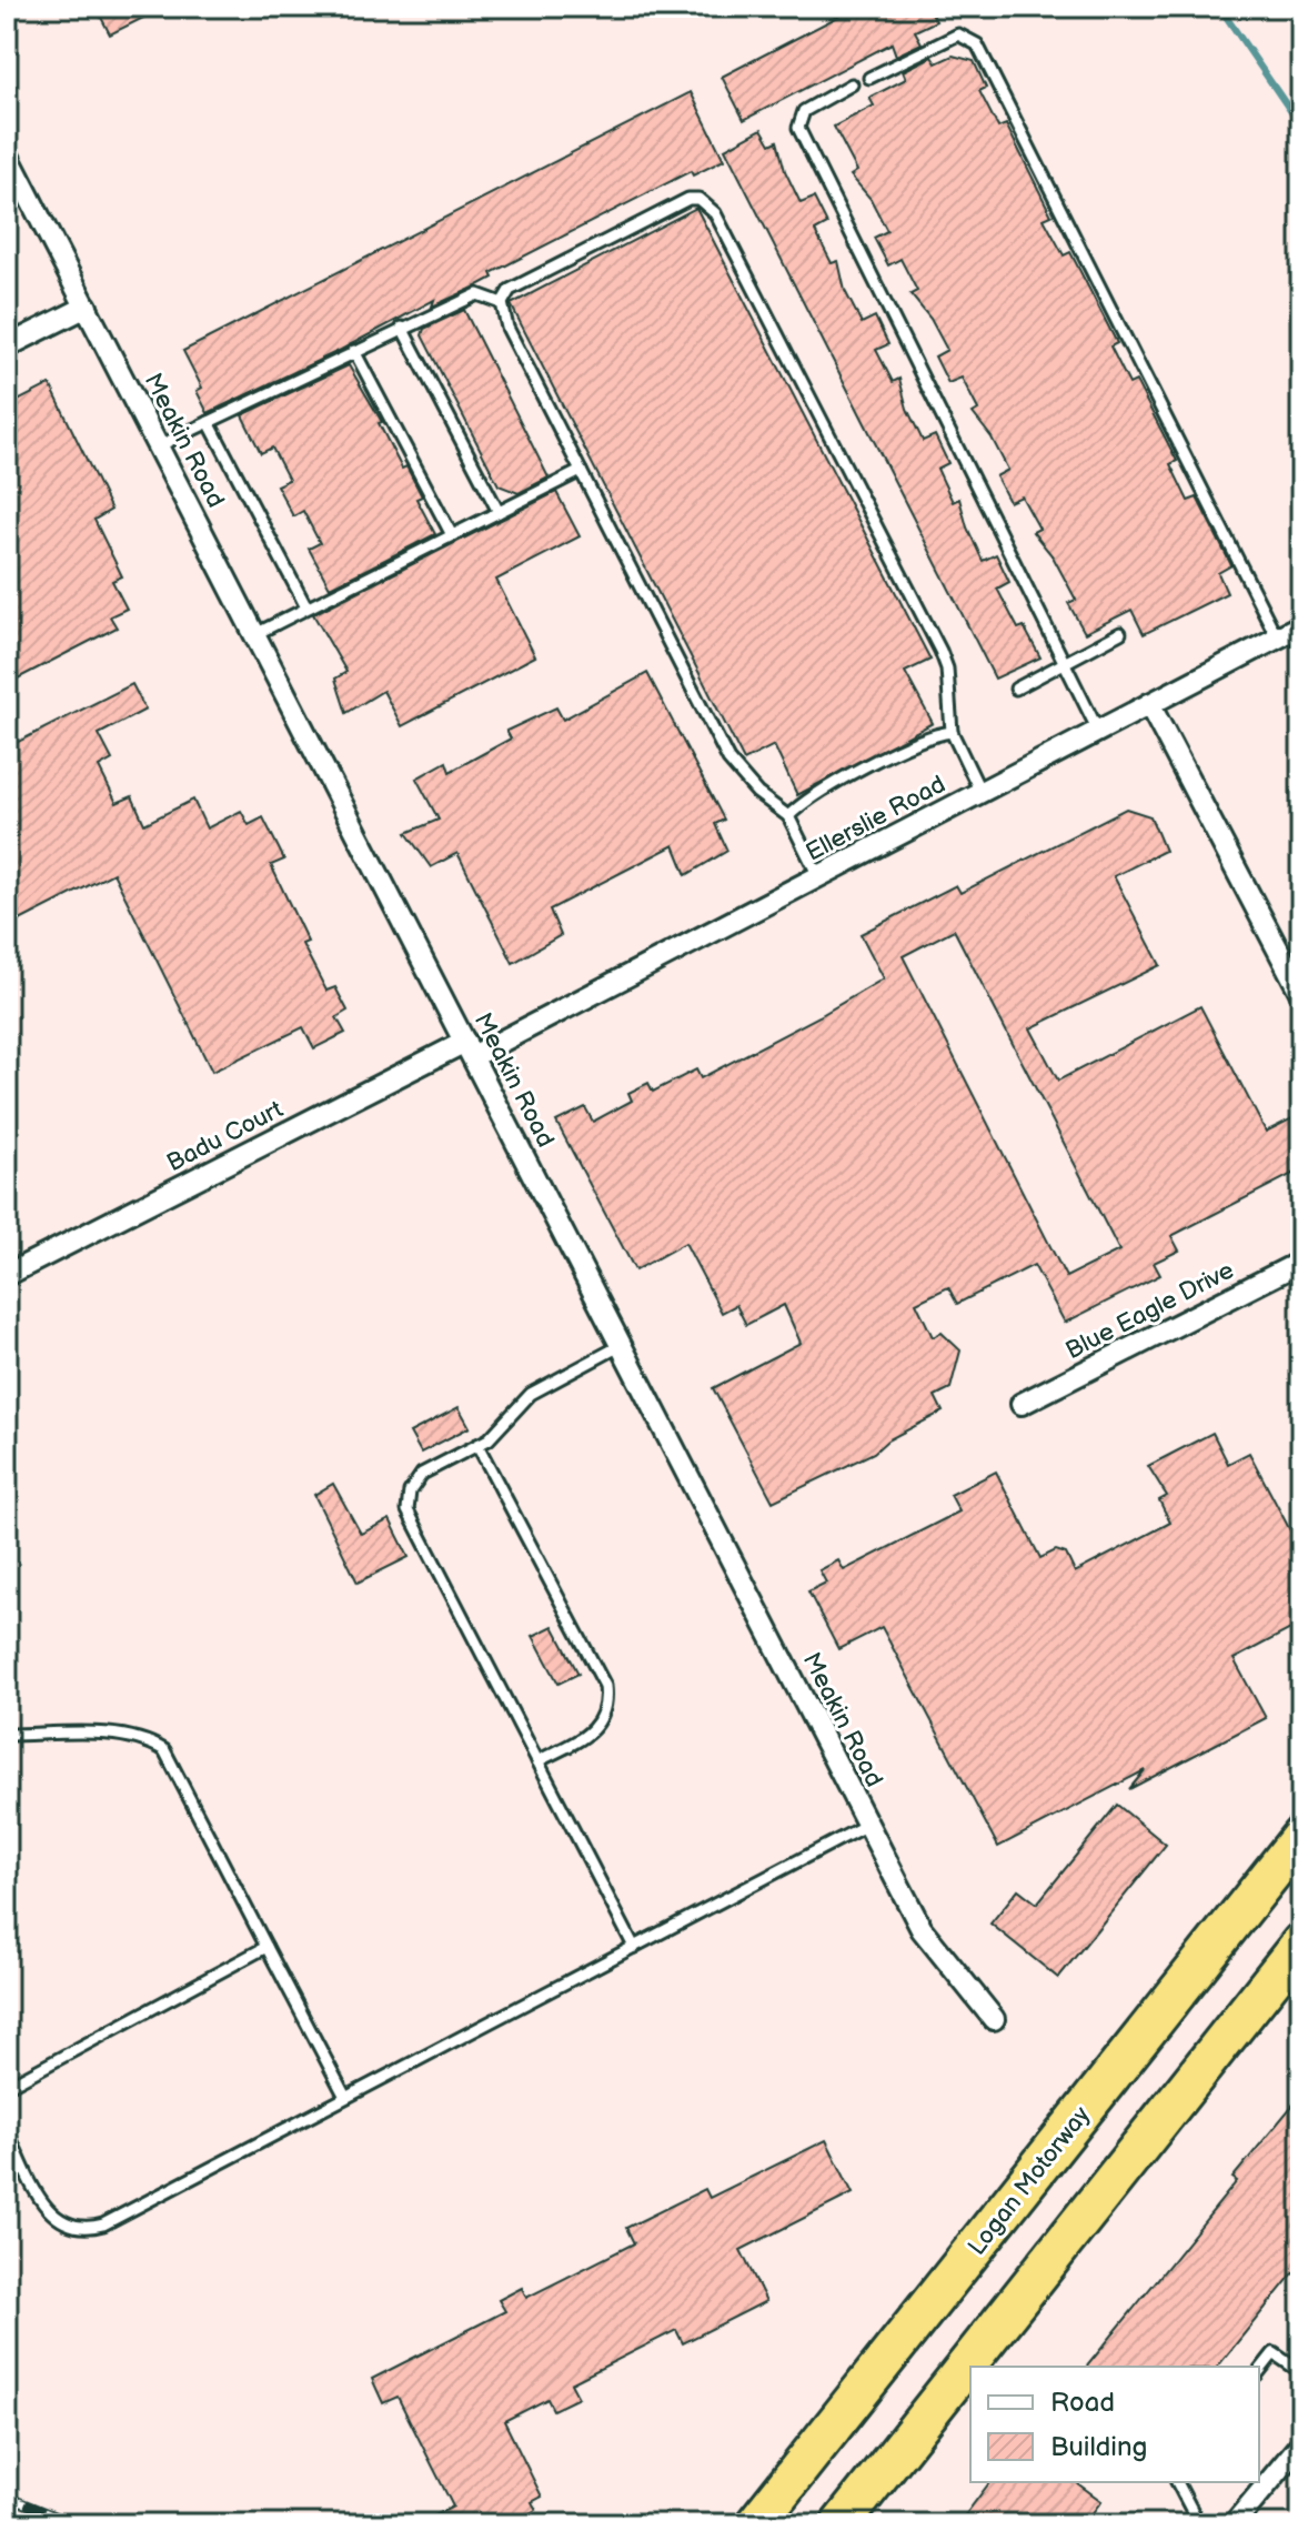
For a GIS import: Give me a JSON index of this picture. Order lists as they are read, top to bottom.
{
  "streets": {
    "highway": ["Logan Motorway"],
    "street": [
      "Meakin Road",
      "Ellerslie Road",
      "Badu Court",
      "Blue Eagle Drive"
    ]
  },
  "crossings": [
    ["Meakin Road", "Ellerslie Road"],
    ["Meakin Road", "Badu Court"],
    ["Ellerslie Road", "Badu Court"]
  ],
  "legend": ["Road", "Building"]
}
